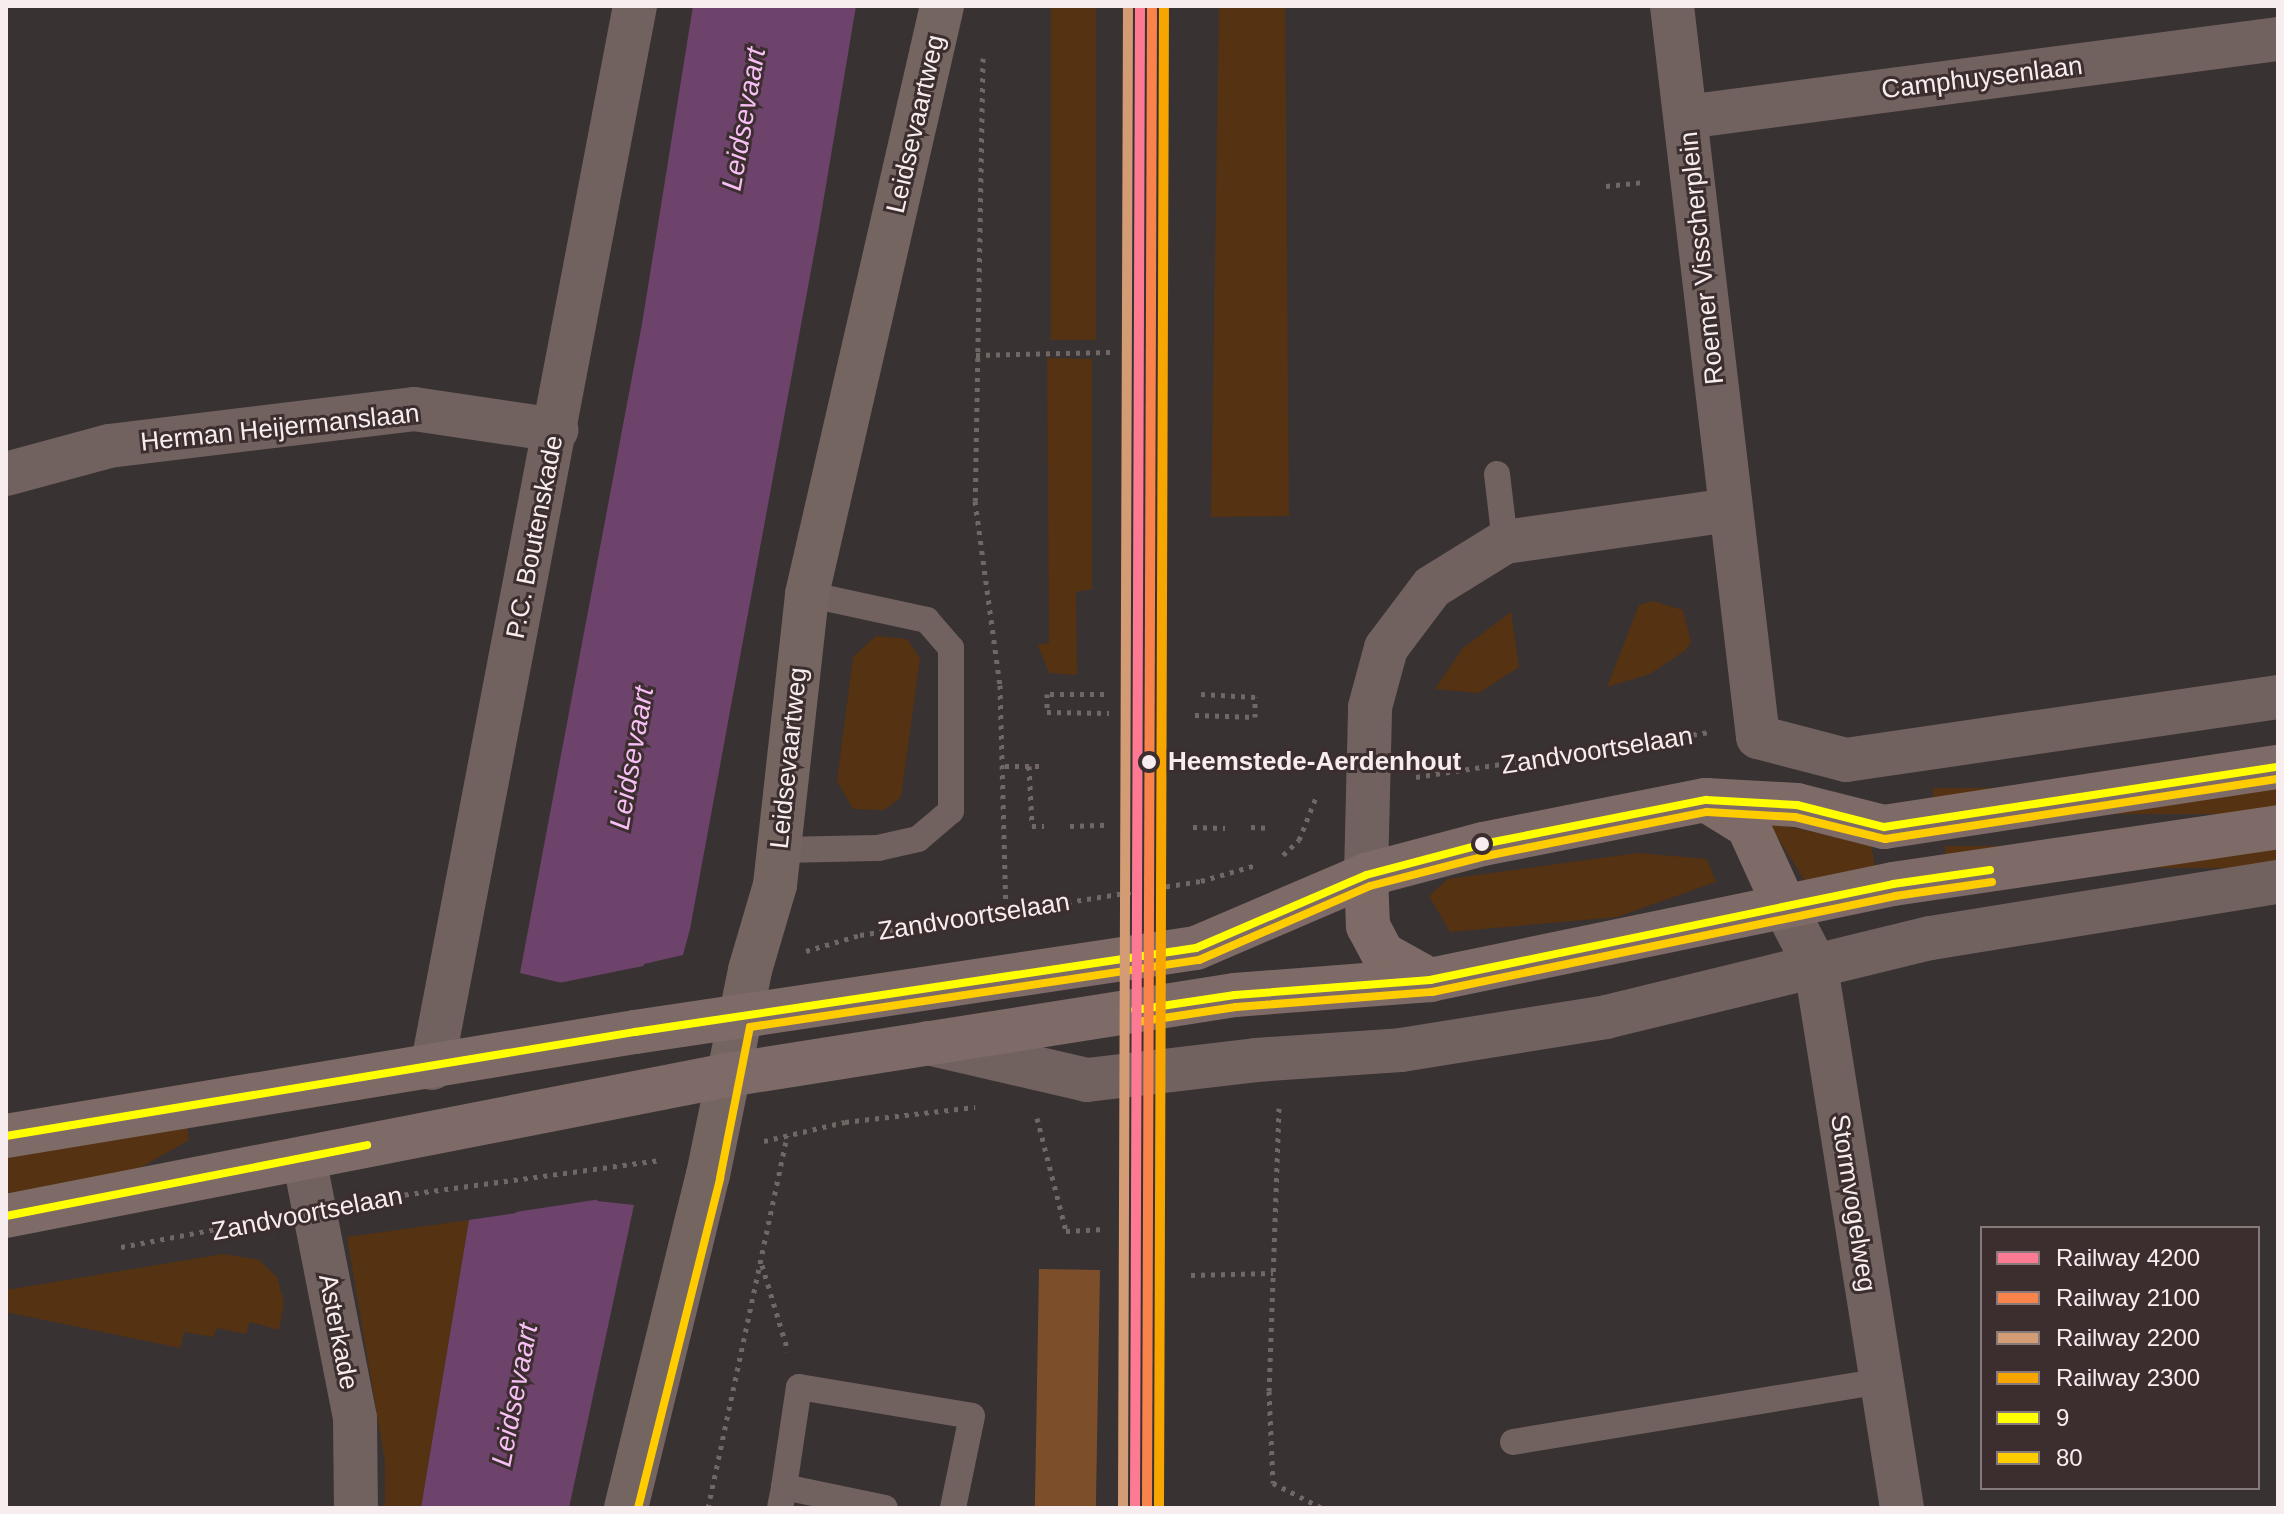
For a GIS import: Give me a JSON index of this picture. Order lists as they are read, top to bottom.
{
  "streets": {
    "main road": ["Zandvoortselaan"],
    "street": [
      "Camphuysenlaan",
      "Leidsevaartweg",
      "Roemer Visscherplein",
      "Herman Heijermanslaan",
      "P.C. Boutenskade",
      "Stormvogelweg",
      "Asterkade"
    ]
  },
  "crossings": [
    ["Camphuysenlaan", "Roemer Visscherplein"],
    ["Leidsevaartweg", "Zandvoortselaan"],
    ["Roemer Visscherplein", "Zandvoortselaan"],
    ["Herman Heijermanslaan", "P.C. Boutenskade"],
    ["Zandvoortselaan", "Stormvogelweg"],
    ["Zandvoortselaan", "Asterkade"]
  ],
  "water": ["Leidsevaart"],
  "places": ["Heemstede-Aerdenhout"],
  "lines": [
    "rail line 4200",
    "rail line 2100",
    "rail line 2200",
    "rail line 2300",
    "transit line 9",
    "transit line 80"
  ],
  "legend": [
    "Railway 4200",
    "Railway 2100",
    "Railway 2200",
    "Railway 2300",
    "9",
    "80"
  ]
}
